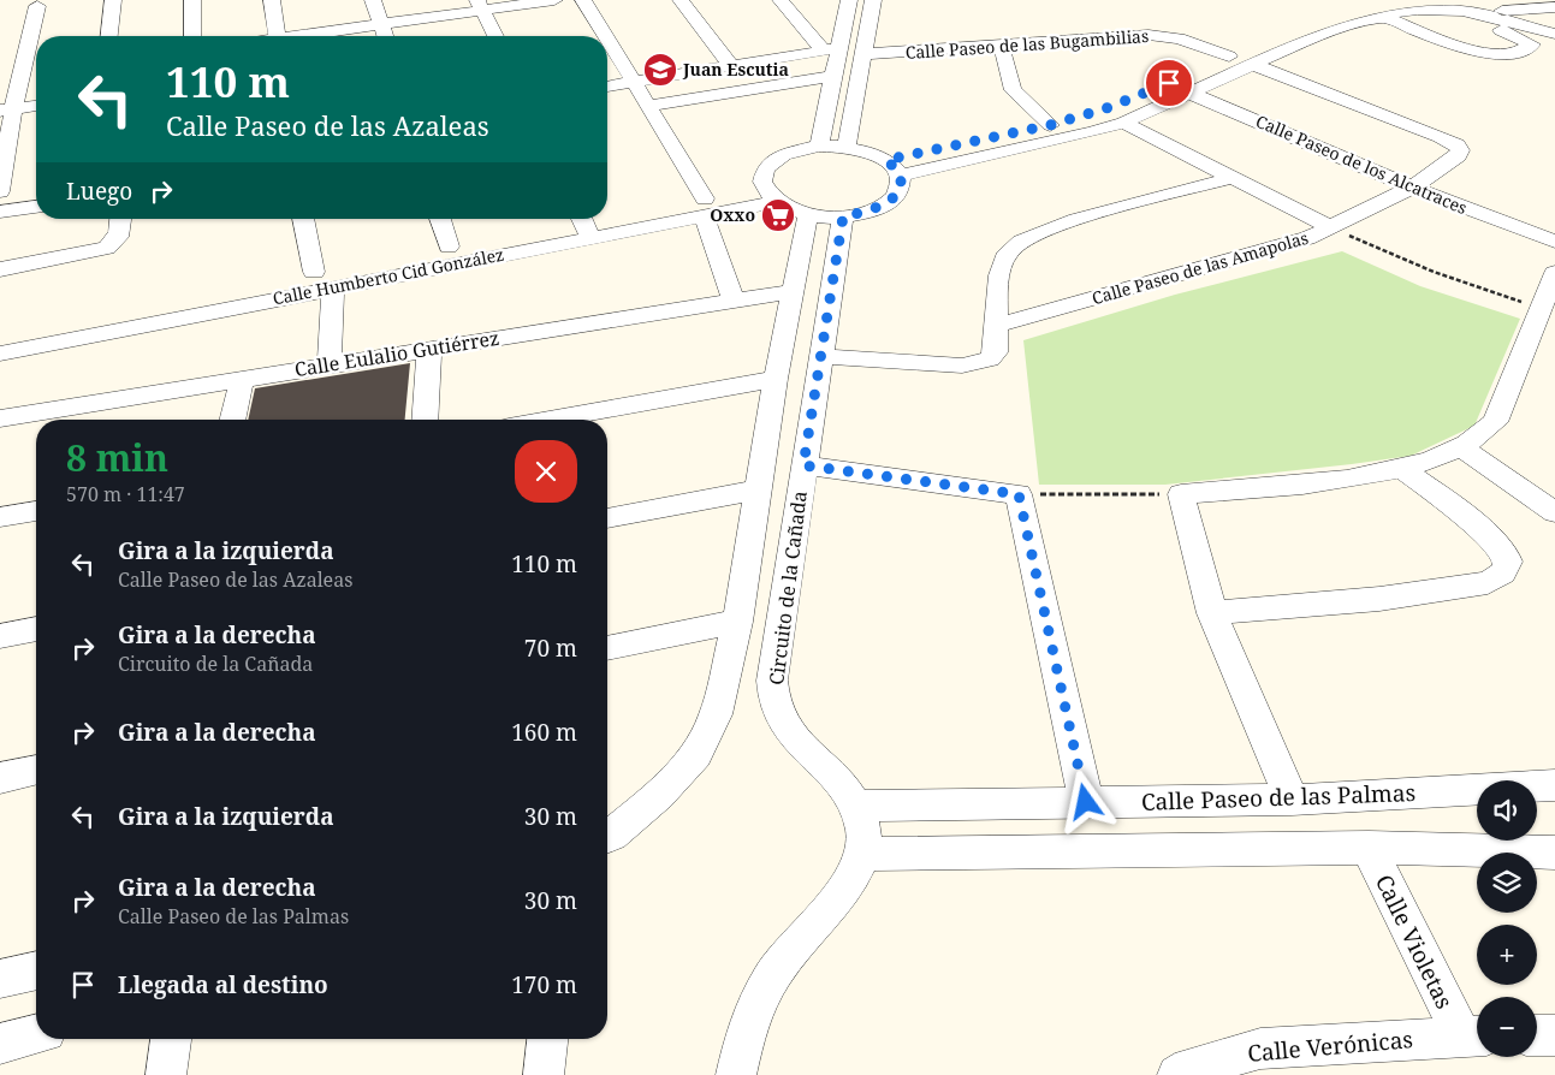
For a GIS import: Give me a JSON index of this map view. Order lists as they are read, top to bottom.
{
  "streets": {
    "street": [
      "Calle Paseo de las Bugambilias",
      "Calle Paseo de los Alcatraces",
      "Calle Paseo de las Amapolas",
      "Calle Humberto Cid González",
      "Calle Eulalio Gutiérrez",
      "Circuito de la Cañada",
      "Calle Paseo de las Palmas",
      "Calle Violetas",
      "Calle Verónicas"
    ]
  },
  "crossings": [
    ["Calle Paseo de las Bugambilias", "Calle Paseo de los Alcatraces"],
    ["Calle Paseo de los Alcatraces", "Calle Paseo de las Amapolas"],
    ["Circuito de la Cañada", "Calle Paseo de las Palmas"],
    ["Calle Violetas", "Calle Verónicas"]
  ],
  "places": {
    "school or university": ["Juan Escutia"],
    "supermarket": ["Oxxo"]
  },
  "page": {
    "turn": ["110 m", "Calle Paseo de las Azaleas"],
    "then": "Luego",
    "heading": ["8 min", "570 m · 11:47"],
    "list": [
      {
        "name": "Gira a la izquierda",
        "note": "Calle Paseo de las Azaleas",
        "value": "110 m"
      },
      {
        "name": "Gira a la derecha",
        "note": "Circuito de la Cañada",
        "value": "70 m"
      },
      {
        "name": "Gira a la derecha",
        "value": "160 m"
      },
      {
        "name": "Gira a la izquierda",
        "value": "30 m"
      },
      {
        "name": "Gira a la derecha",
        "note": "Calle Paseo de las Palmas",
        "value": "30 m"
      },
      {
        "name": "Llegada al destino",
        "value": "170 m"
      }
    ],
    "map_buttons": ["+", "−"]
  }
}
